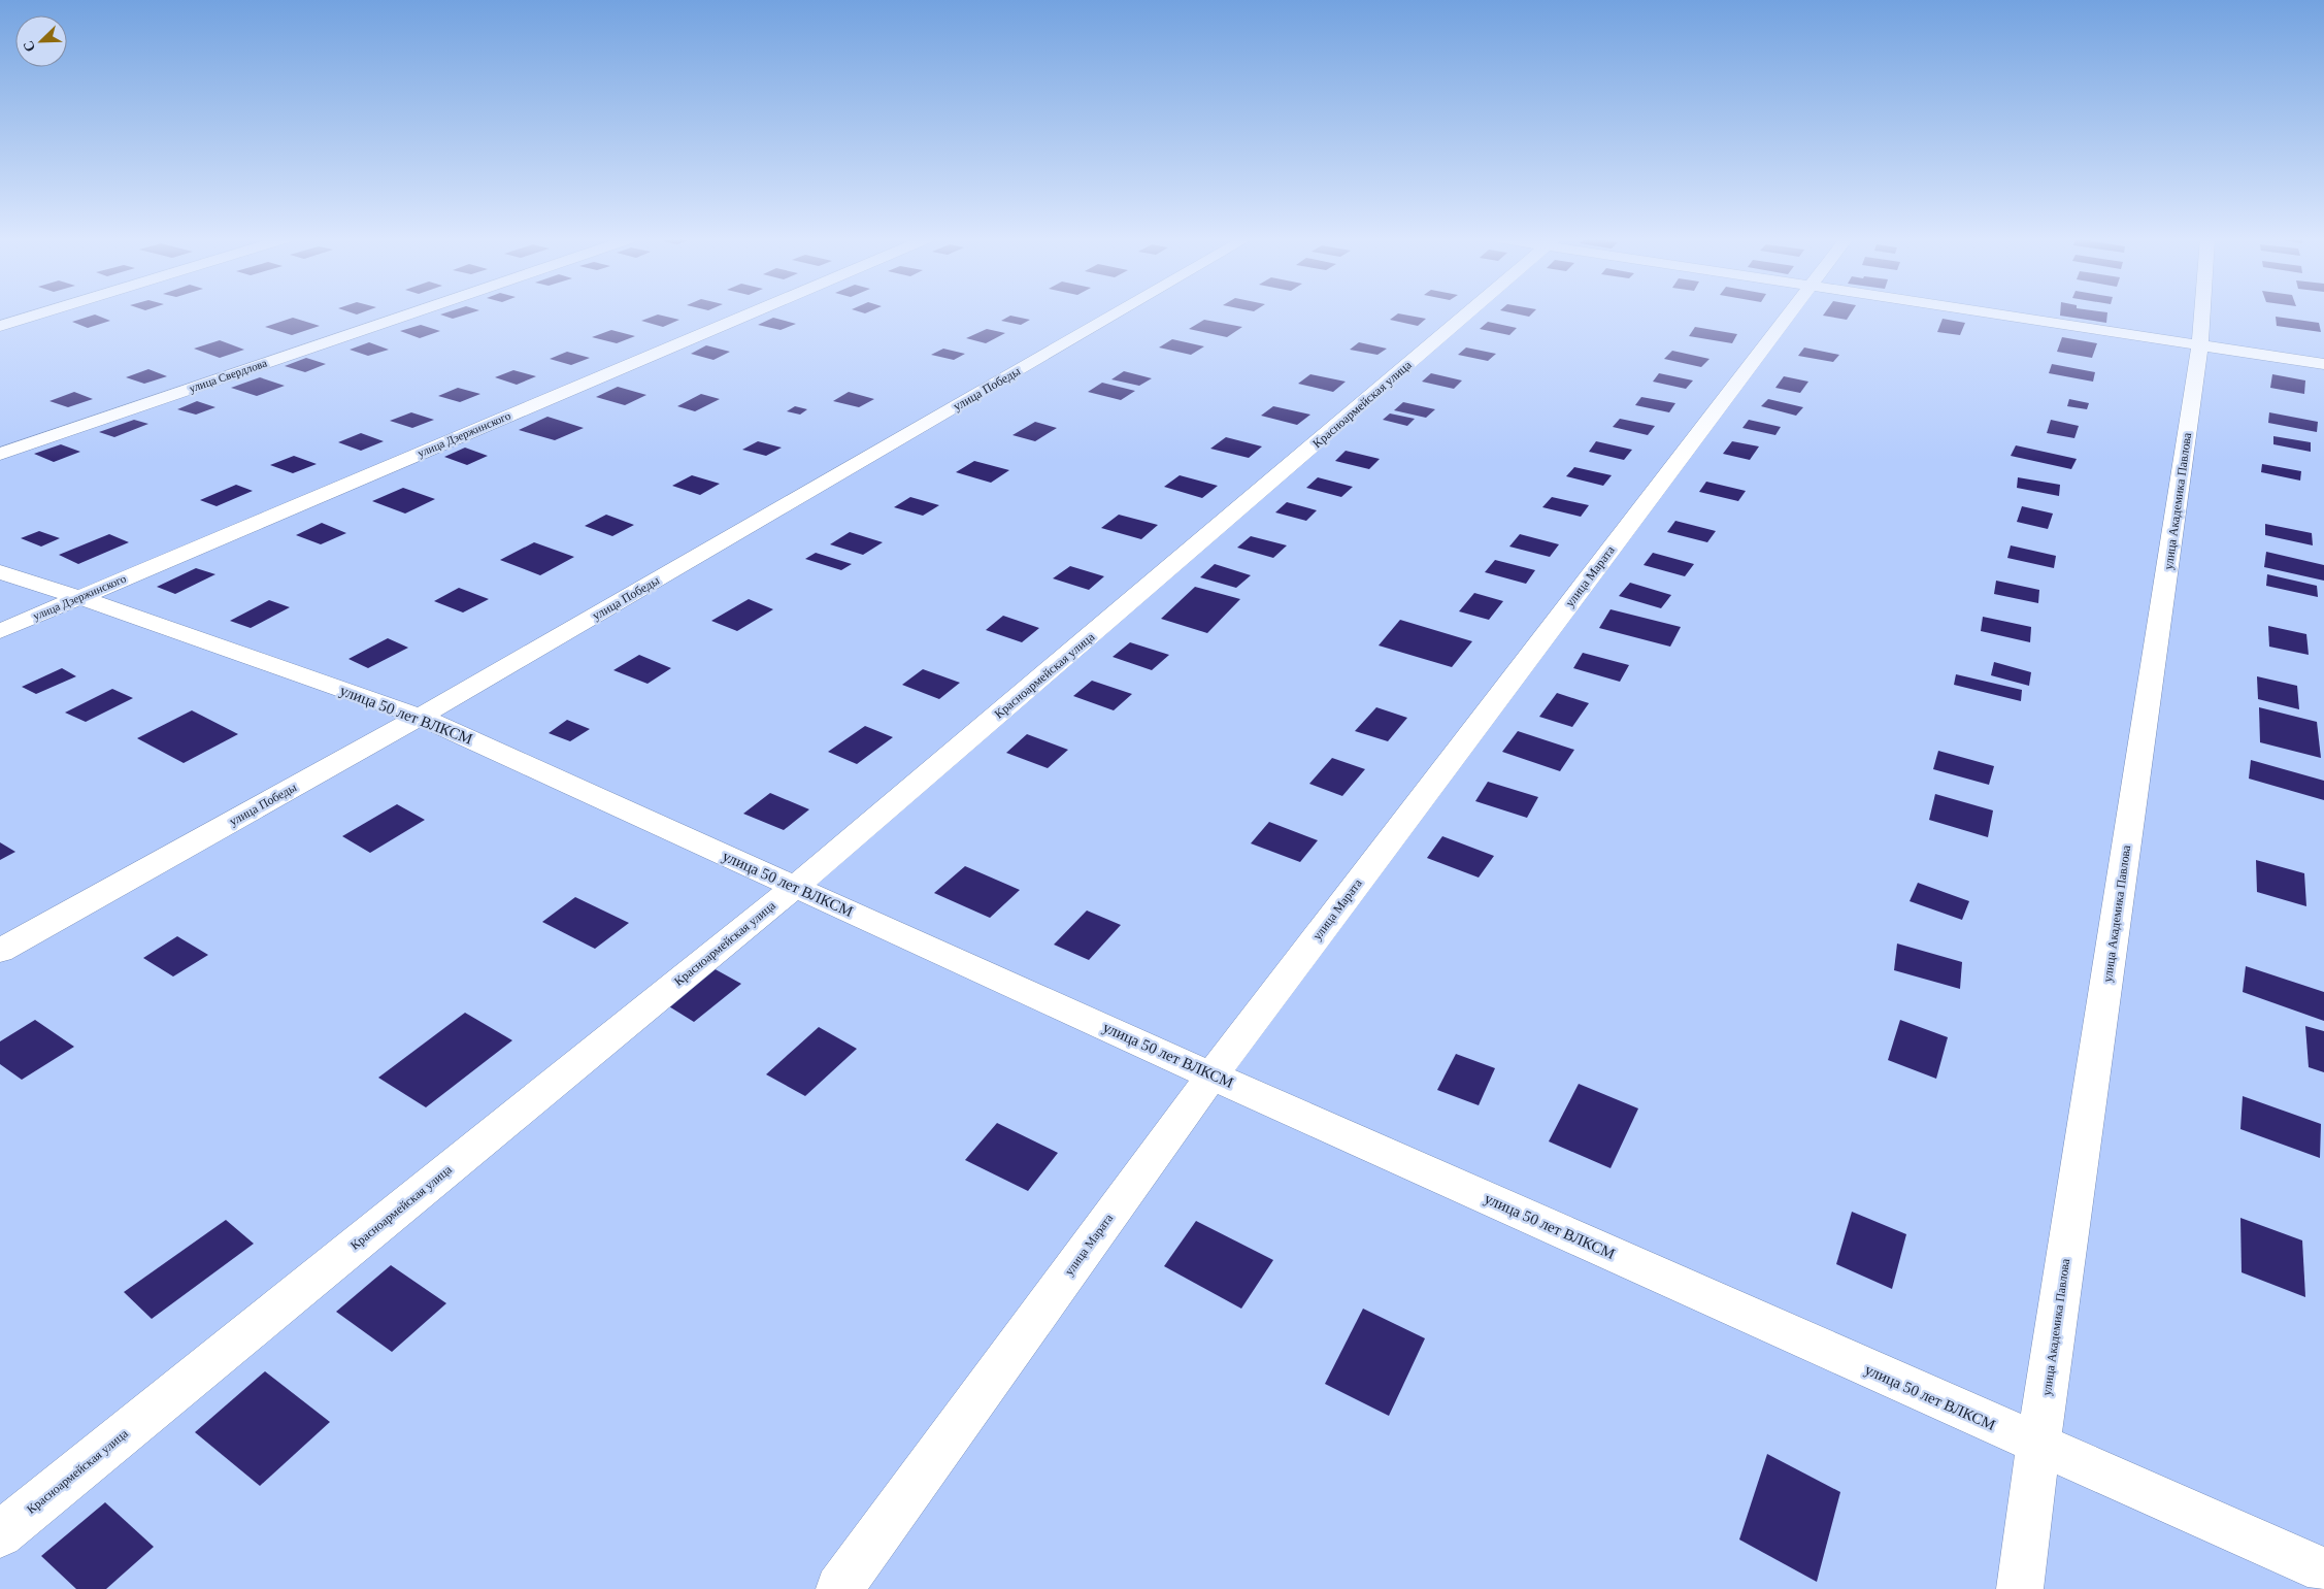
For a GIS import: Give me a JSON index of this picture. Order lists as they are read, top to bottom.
{
  "streets": {
    "street": [
      "улица Свердлова",
      "улица Победы",
      "Красноармейская улица",
      "улица Дзержинского",
      "улица Академика Павлова",
      "улица Марата",
      "улица 50 лет ВЛКСМ"
    ]
  },
  "crossings": [
    ["улица Победы", "улица 50 лет ВЛКСМ"],
    ["Красноармейская улица", "улица 50 лет ВЛКСМ"],
    ["улица Дзержинского", "улица 50 лет ВЛКСМ"],
    ["улица Академика Павлова", "улица 50 лет ВЛКСМ"],
    ["улица Марата", "улица 50 лет ВЛКСМ"]
  ],
  "north": "bottom left"
}
